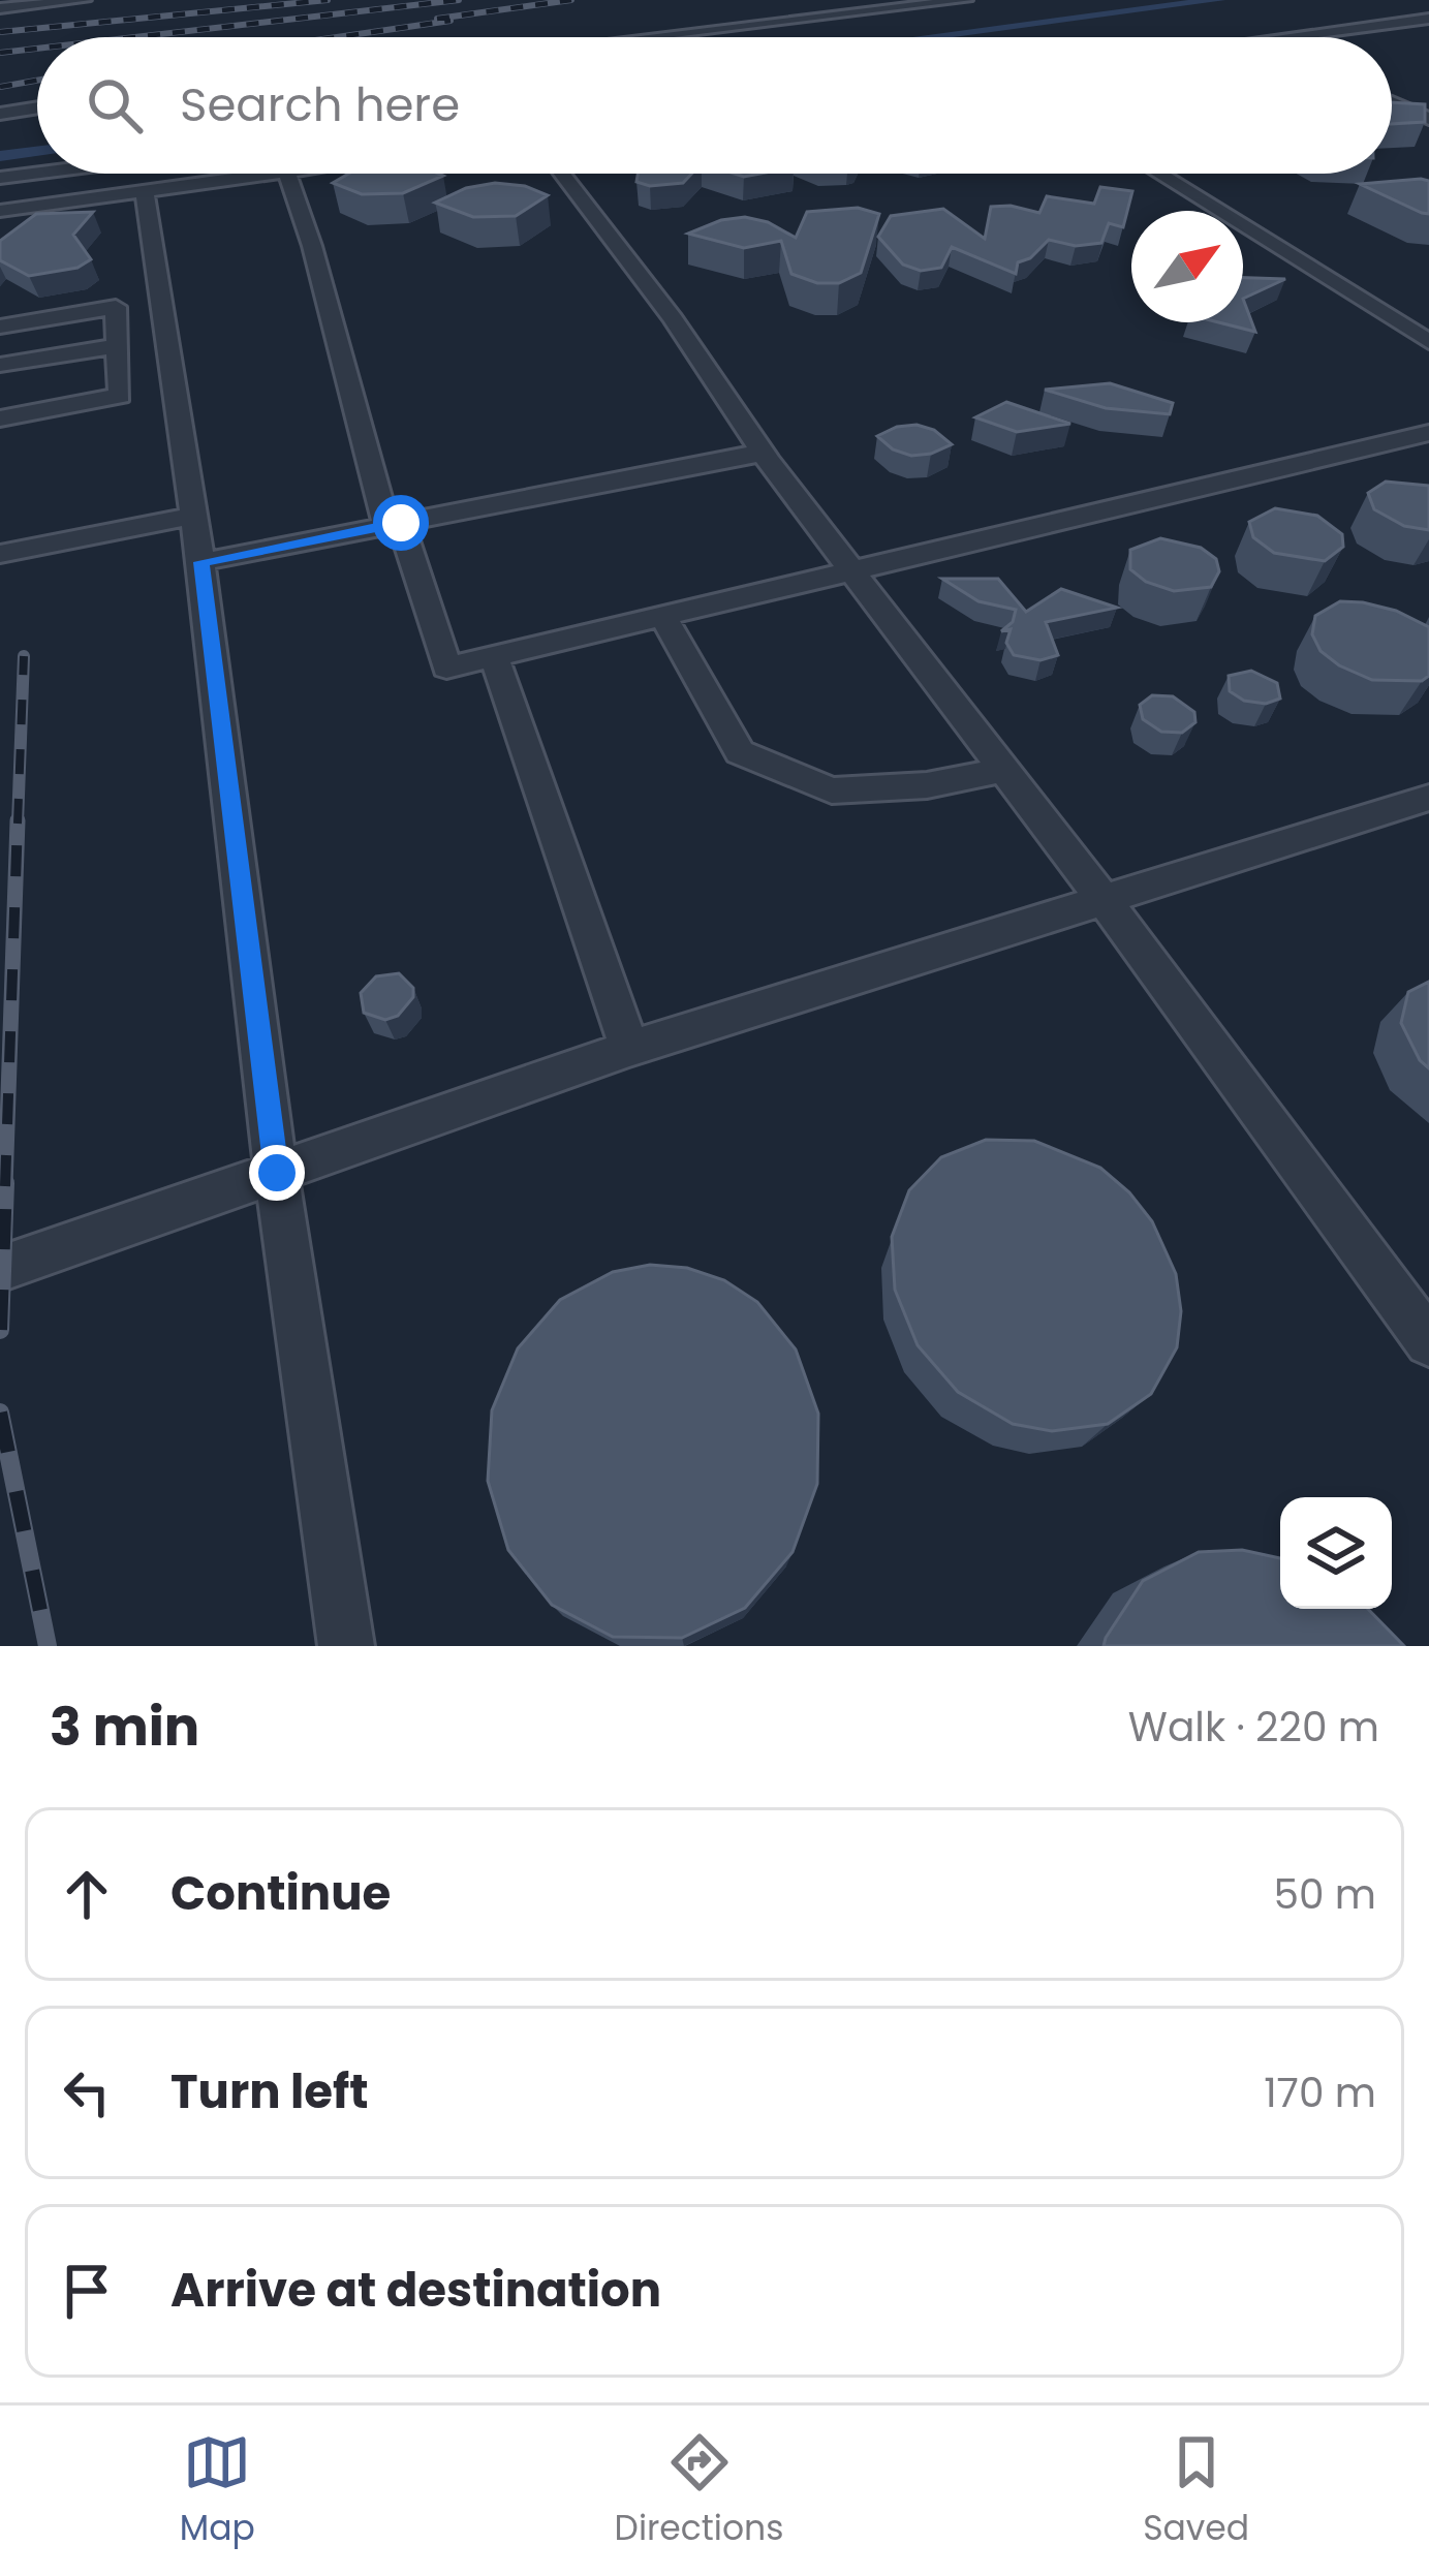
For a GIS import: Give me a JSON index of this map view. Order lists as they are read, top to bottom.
{
  "north": "top right",
  "page": {
    "search": "Search here",
    "heading": ["3 min", "Walk · 220 m"],
    "list": [
      ["Continue", "50 m"],
      ["Turn left", "170 m"],
      "Arrive at destination"
    ],
    "nav": ["Map", "Directions", "Saved"]
  }
}
